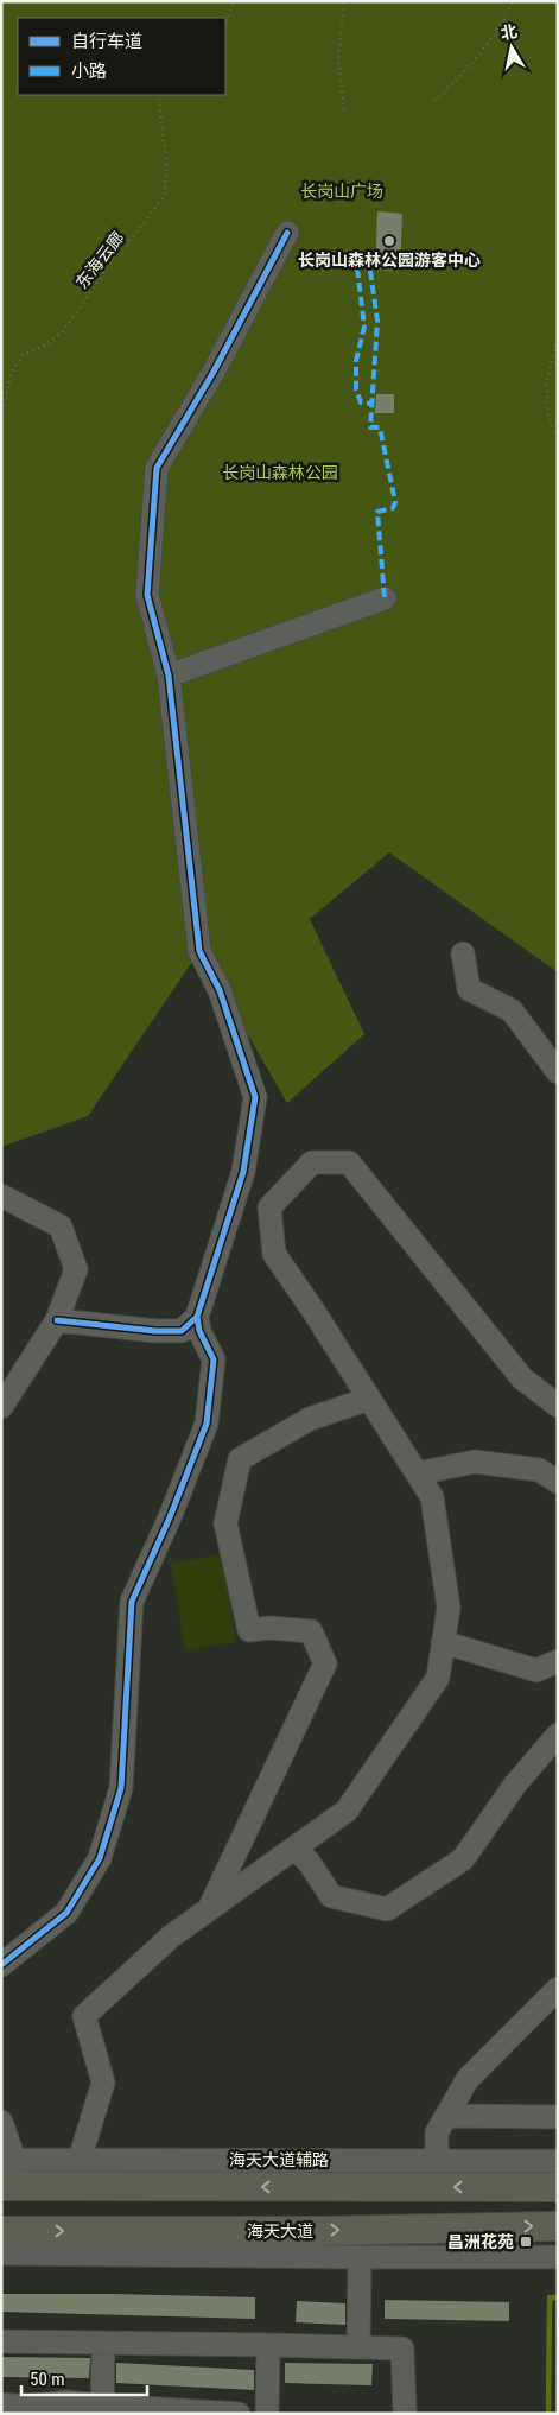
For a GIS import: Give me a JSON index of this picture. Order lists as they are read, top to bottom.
{
  "streets": {
    "main road": ["海天大道"],
    "street": ["海天大道辅路"],
    "path": ["东海云廊"]
  },
  "parks": ["长岗山广场", "长岗山森林公园"],
  "places": {
    "other": ["长岗山森林公园游客中心"],
    "transit": ["昌洲花苑"]
  },
  "legend": ["自行车道", "小路"],
  "scale_bar": "50 m",
  "north": "top"
}
